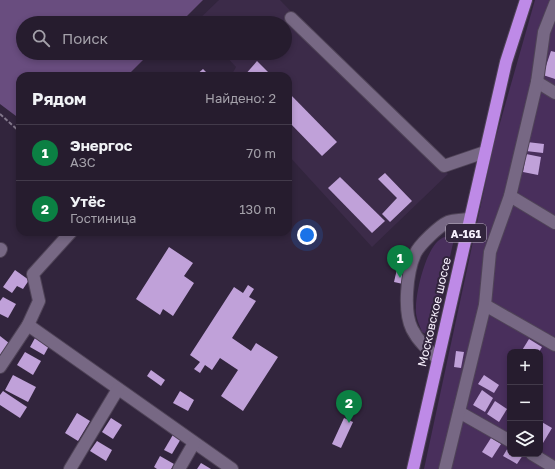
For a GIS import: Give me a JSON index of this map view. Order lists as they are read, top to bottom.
{
  "streets": {
    "highway": ["А-161", "Московское шоссе"]
  },
  "page": {
    "search": "Поиск",
    "heading": ["Рядом", "Найдено: 2"],
    "list": [
      {
        "mark": "1",
        "name": "Энергос",
        "note": "АЗС",
        "value": "70 m"
      },
      {
        "mark": "2",
        "name": "Утёс",
        "note": "Гостиница",
        "value": "130 m"
      }
    ],
    "pins": ["1", "2"],
    "map_buttons": ["+", "−"]
  }
}
